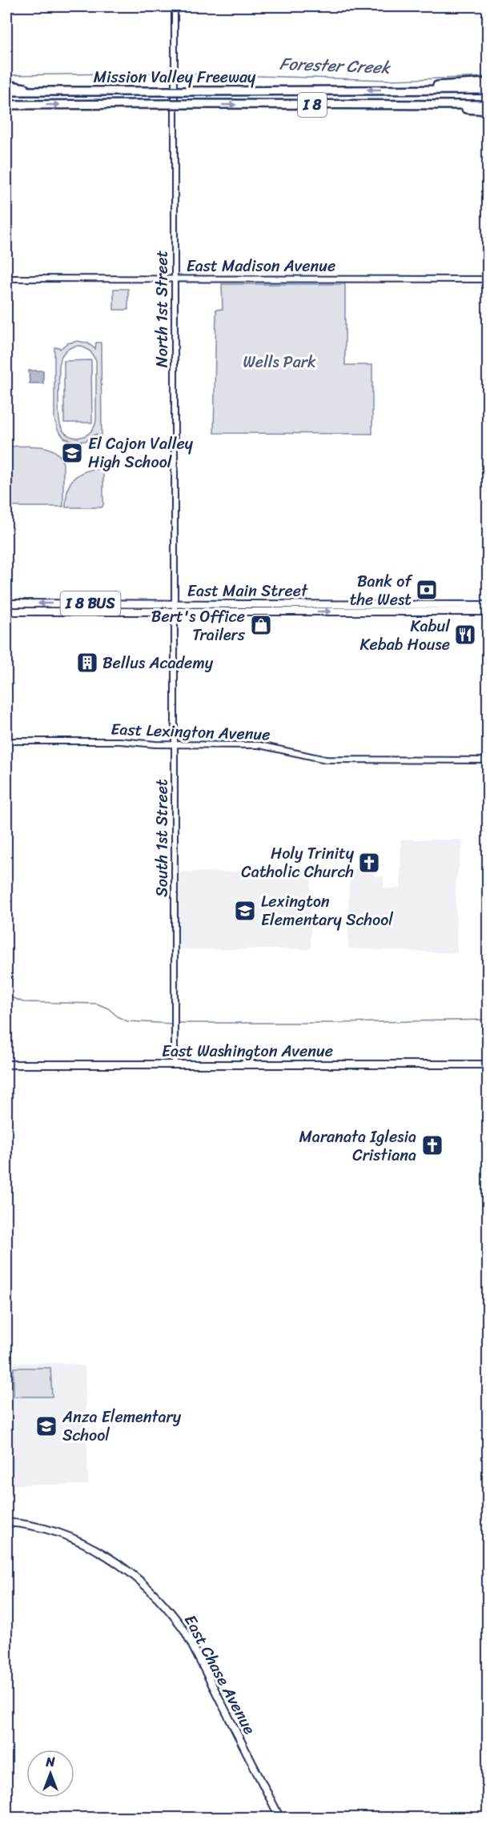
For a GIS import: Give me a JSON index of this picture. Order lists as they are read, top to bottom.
{
  "streets": {
    "highway": ["Mission Valley Freeway", "I 8"],
    "main road": [
      "East Main Street",
      "I 8 BUS",
      "East Washington Avenue",
      "East Chase Avenue"
    ],
    "street": [
      "East Madison Avenue",
      "North 1st Street",
      "East Lexington Avenue",
      "South 1st Street"
    ]
  },
  "crossings": [
    ["East Madison Avenue", "North 1st Street"],
    ["North 1st Street", "East Main Street"],
    ["North 1st Street", "South 1st Street"],
    ["East Main Street", "South 1st Street"],
    ["East Lexington Avenue", "South 1st Street"],
    ["South 1st Street", "East Washington Avenue"]
  ],
  "water": ["Forester Creek"],
  "parks": ["Wells Park"],
  "places": {
    "school or university": ["El Cajon Valley High School", "Lexington Elementary School", "Anza Elementary School"],
    "bank": ["Bank of the West"],
    "shop": ["Bert's Office Trailers"],
    "restaurant": ["Kabul Kebab House"],
    "building": ["Bellus Academy"],
    "church": ["Holy Trinity Catholic Church", "Maranata Iglesia Cristiana"]
  },
  "north": "top"
}
